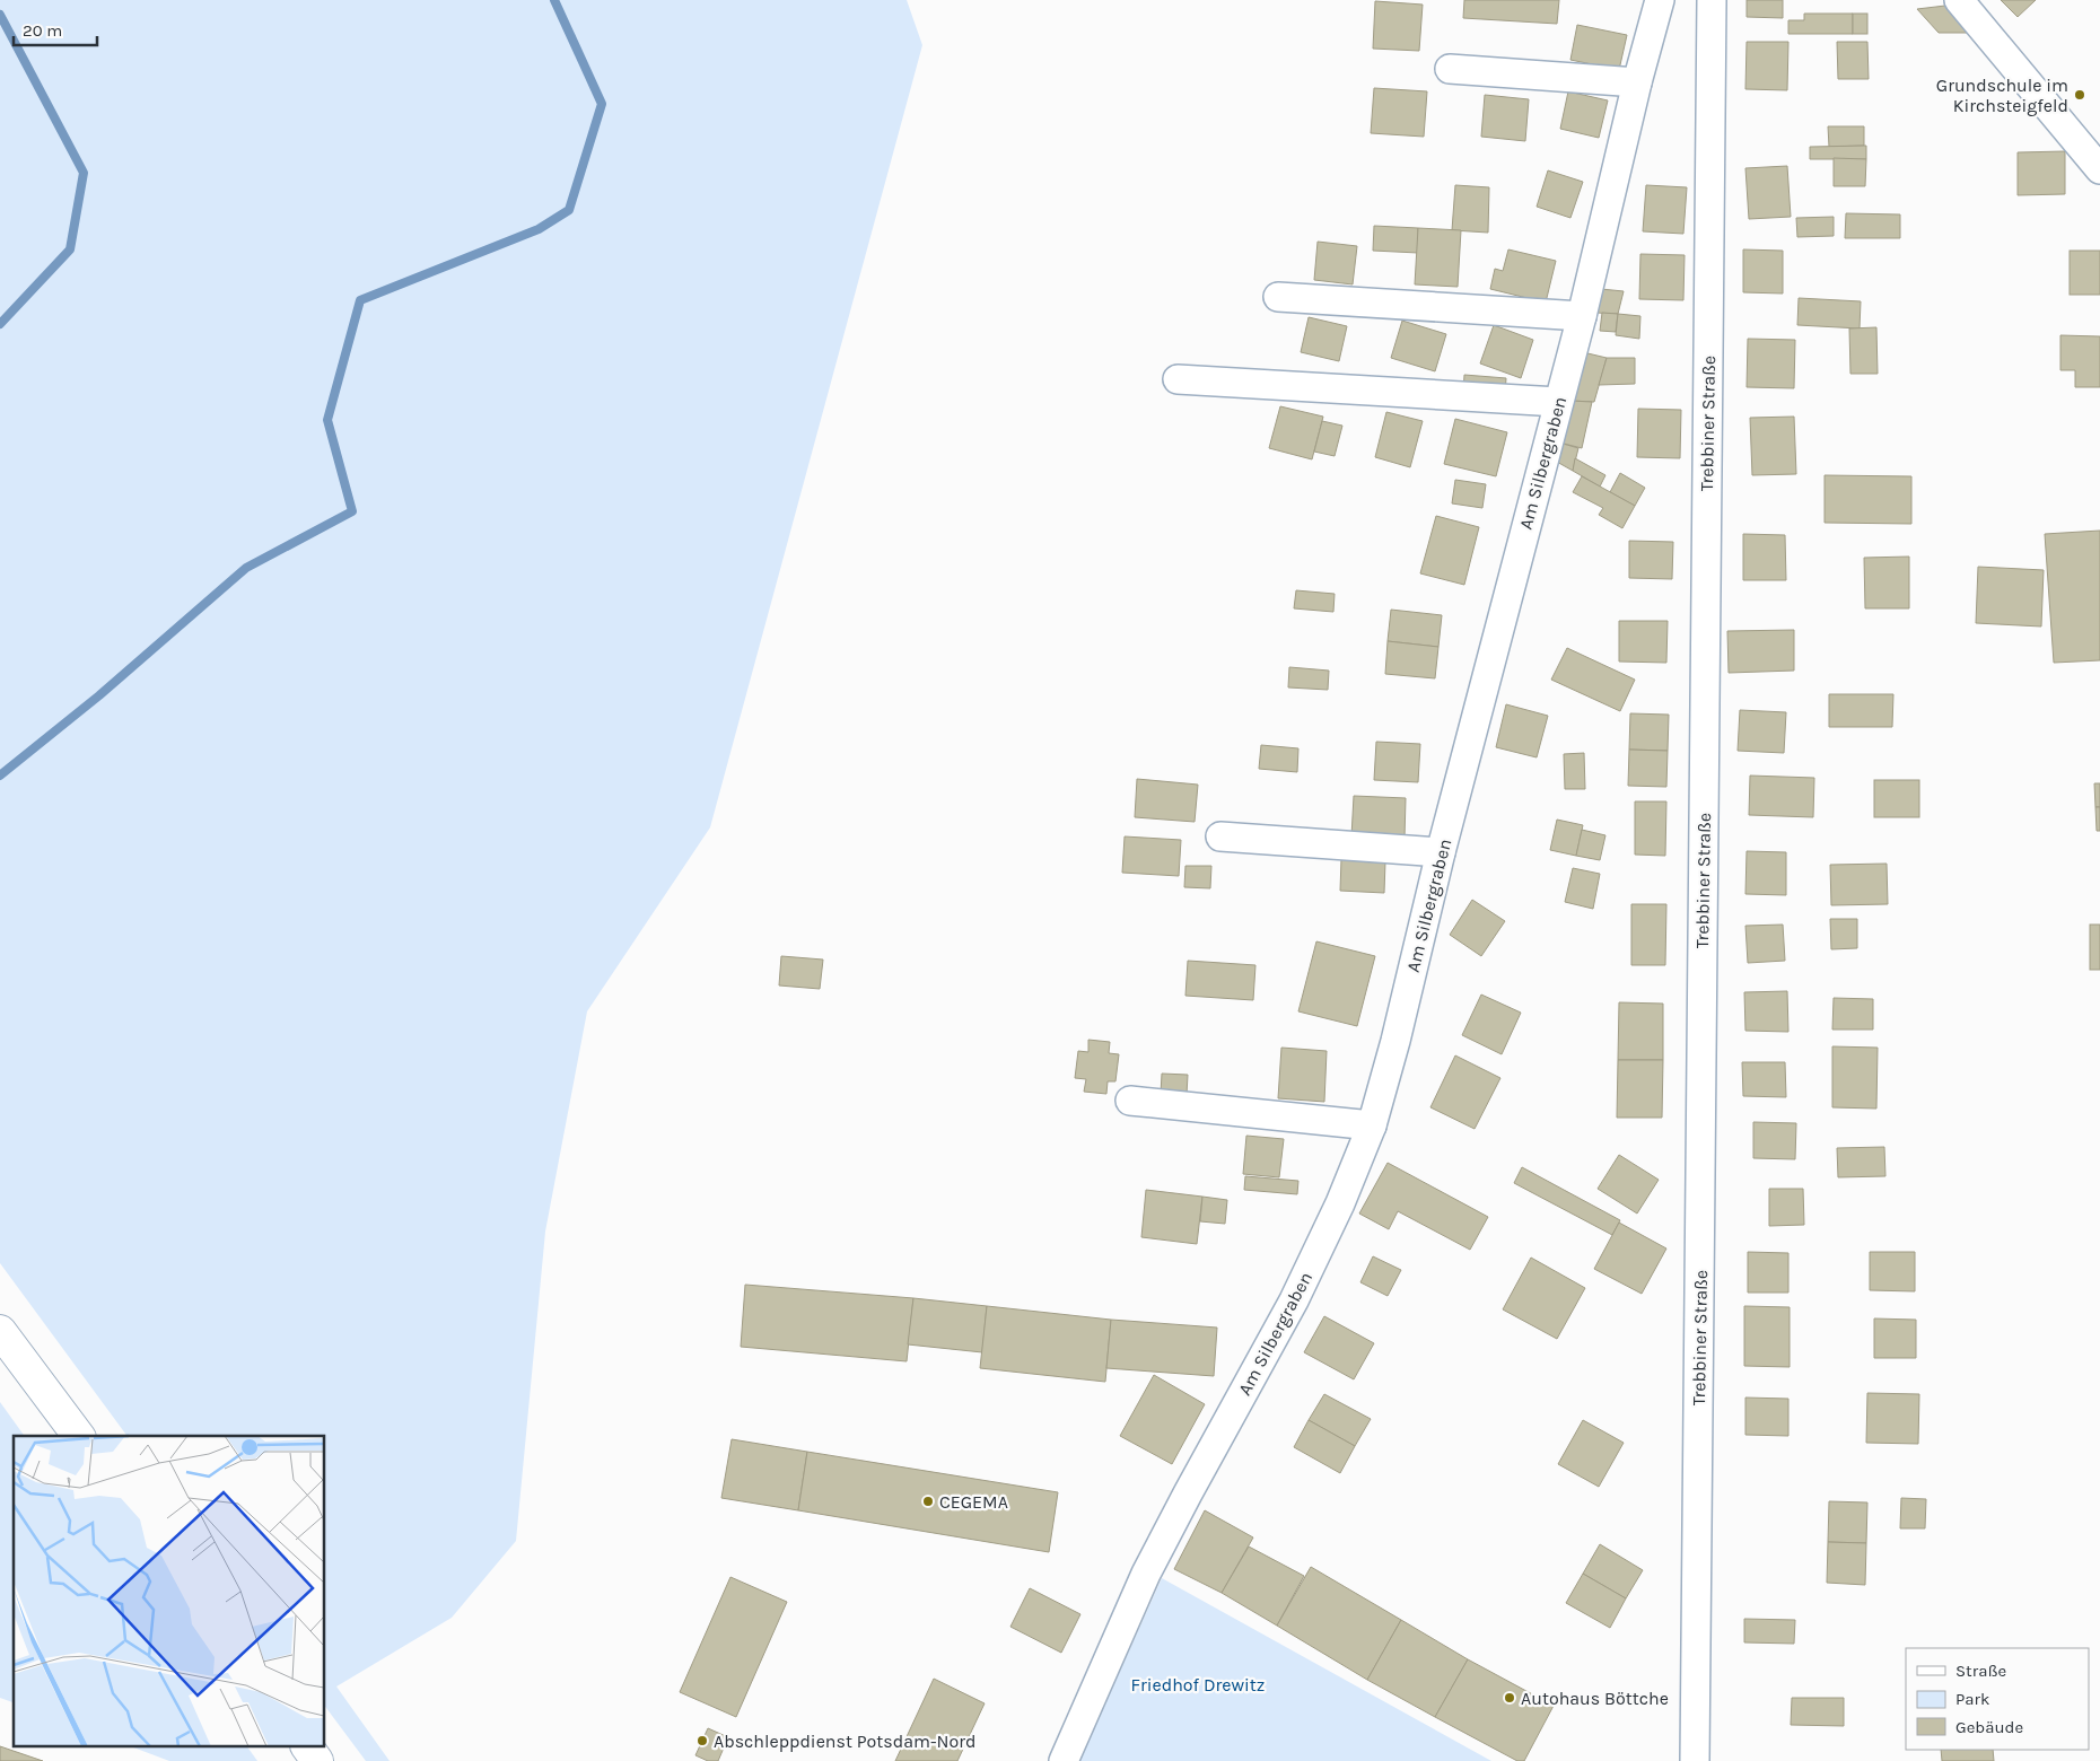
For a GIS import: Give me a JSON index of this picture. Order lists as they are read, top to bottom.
{
  "streets": {
    "street": ["Trebbiner Straße", "Am Silbergraben"]
  },
  "parks": ["Friedhof Drewitz"],
  "places": [
    "Grundschule im Kirchsteigfeld",
    "CEGEMA",
    "Autohaus Böttche",
    "Abschleppdienst Potsdam-Nord"
  ],
  "legend": ["Straße", "Park", "Gebäude"],
  "scale_bar": "20 m"
}
